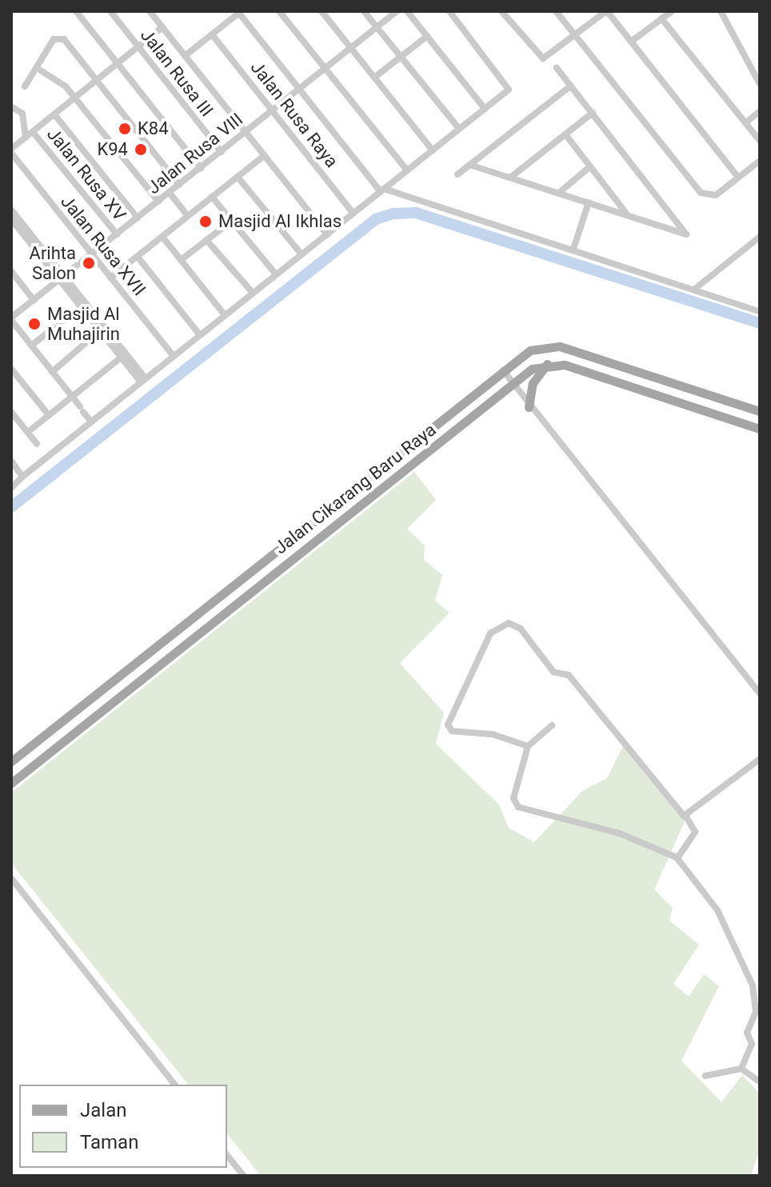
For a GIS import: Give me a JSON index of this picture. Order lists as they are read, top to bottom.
{
  "streets": {
    "main road": ["Jalan Cikarang Baru Raya"],
    "street": [
      "Jalan Rusa III",
      "Jalan Rusa Raya",
      "Jalan Rusa VIII",
      "Jalan Rusa XV",
      "Jalan Rusa XVII"
    ]
  },
  "crossings": [
    ["Jalan Rusa III", "Jalan Rusa VIII"],
    ["Jalan Rusa Raya", "Jalan Rusa VIII"],
    ["Jalan Rusa VIII", "Jalan Rusa XV"],
    ["Jalan Rusa VIII", "Jalan Rusa XVII"]
  ],
  "places": [
    "K84",
    "K94",
    "Masjid Al Ikhlas",
    "Arihta Salon",
    "Masjid Al Muhajirin"
  ],
  "legend": ["Jalan", "Taman"]
}
